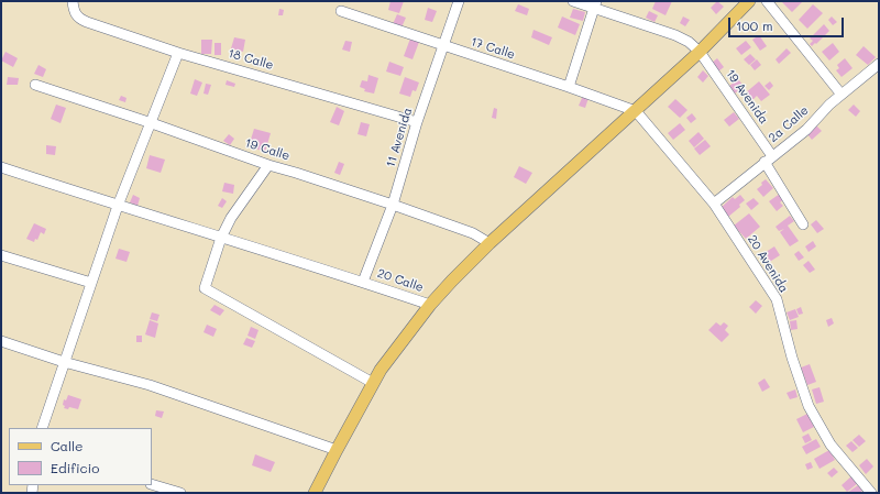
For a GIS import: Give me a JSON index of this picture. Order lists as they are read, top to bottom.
{
  "streets": {
    "street": [
      "17 Calle",
      "18 Calle",
      "19 Avenida",
      "2a Calle",
      "11 Avenida",
      "19 Calle",
      "20 Avenida",
      "20 Calle"
    ]
  },
  "crossings": [
    ["17 Calle", "11 Avenida"],
    ["17 Calle", "20 Avenida"],
    ["18 Calle", "11 Avenida"],
    ["19 Avenida", "2a Calle"],
    ["2a Calle", "20 Avenida"],
    ["11 Avenida", "19 Calle"],
    ["11 Avenida", "20 Calle"]
  ],
  "legend": ["Calle", "Edificio"],
  "scale_bar": "100 m"
}
